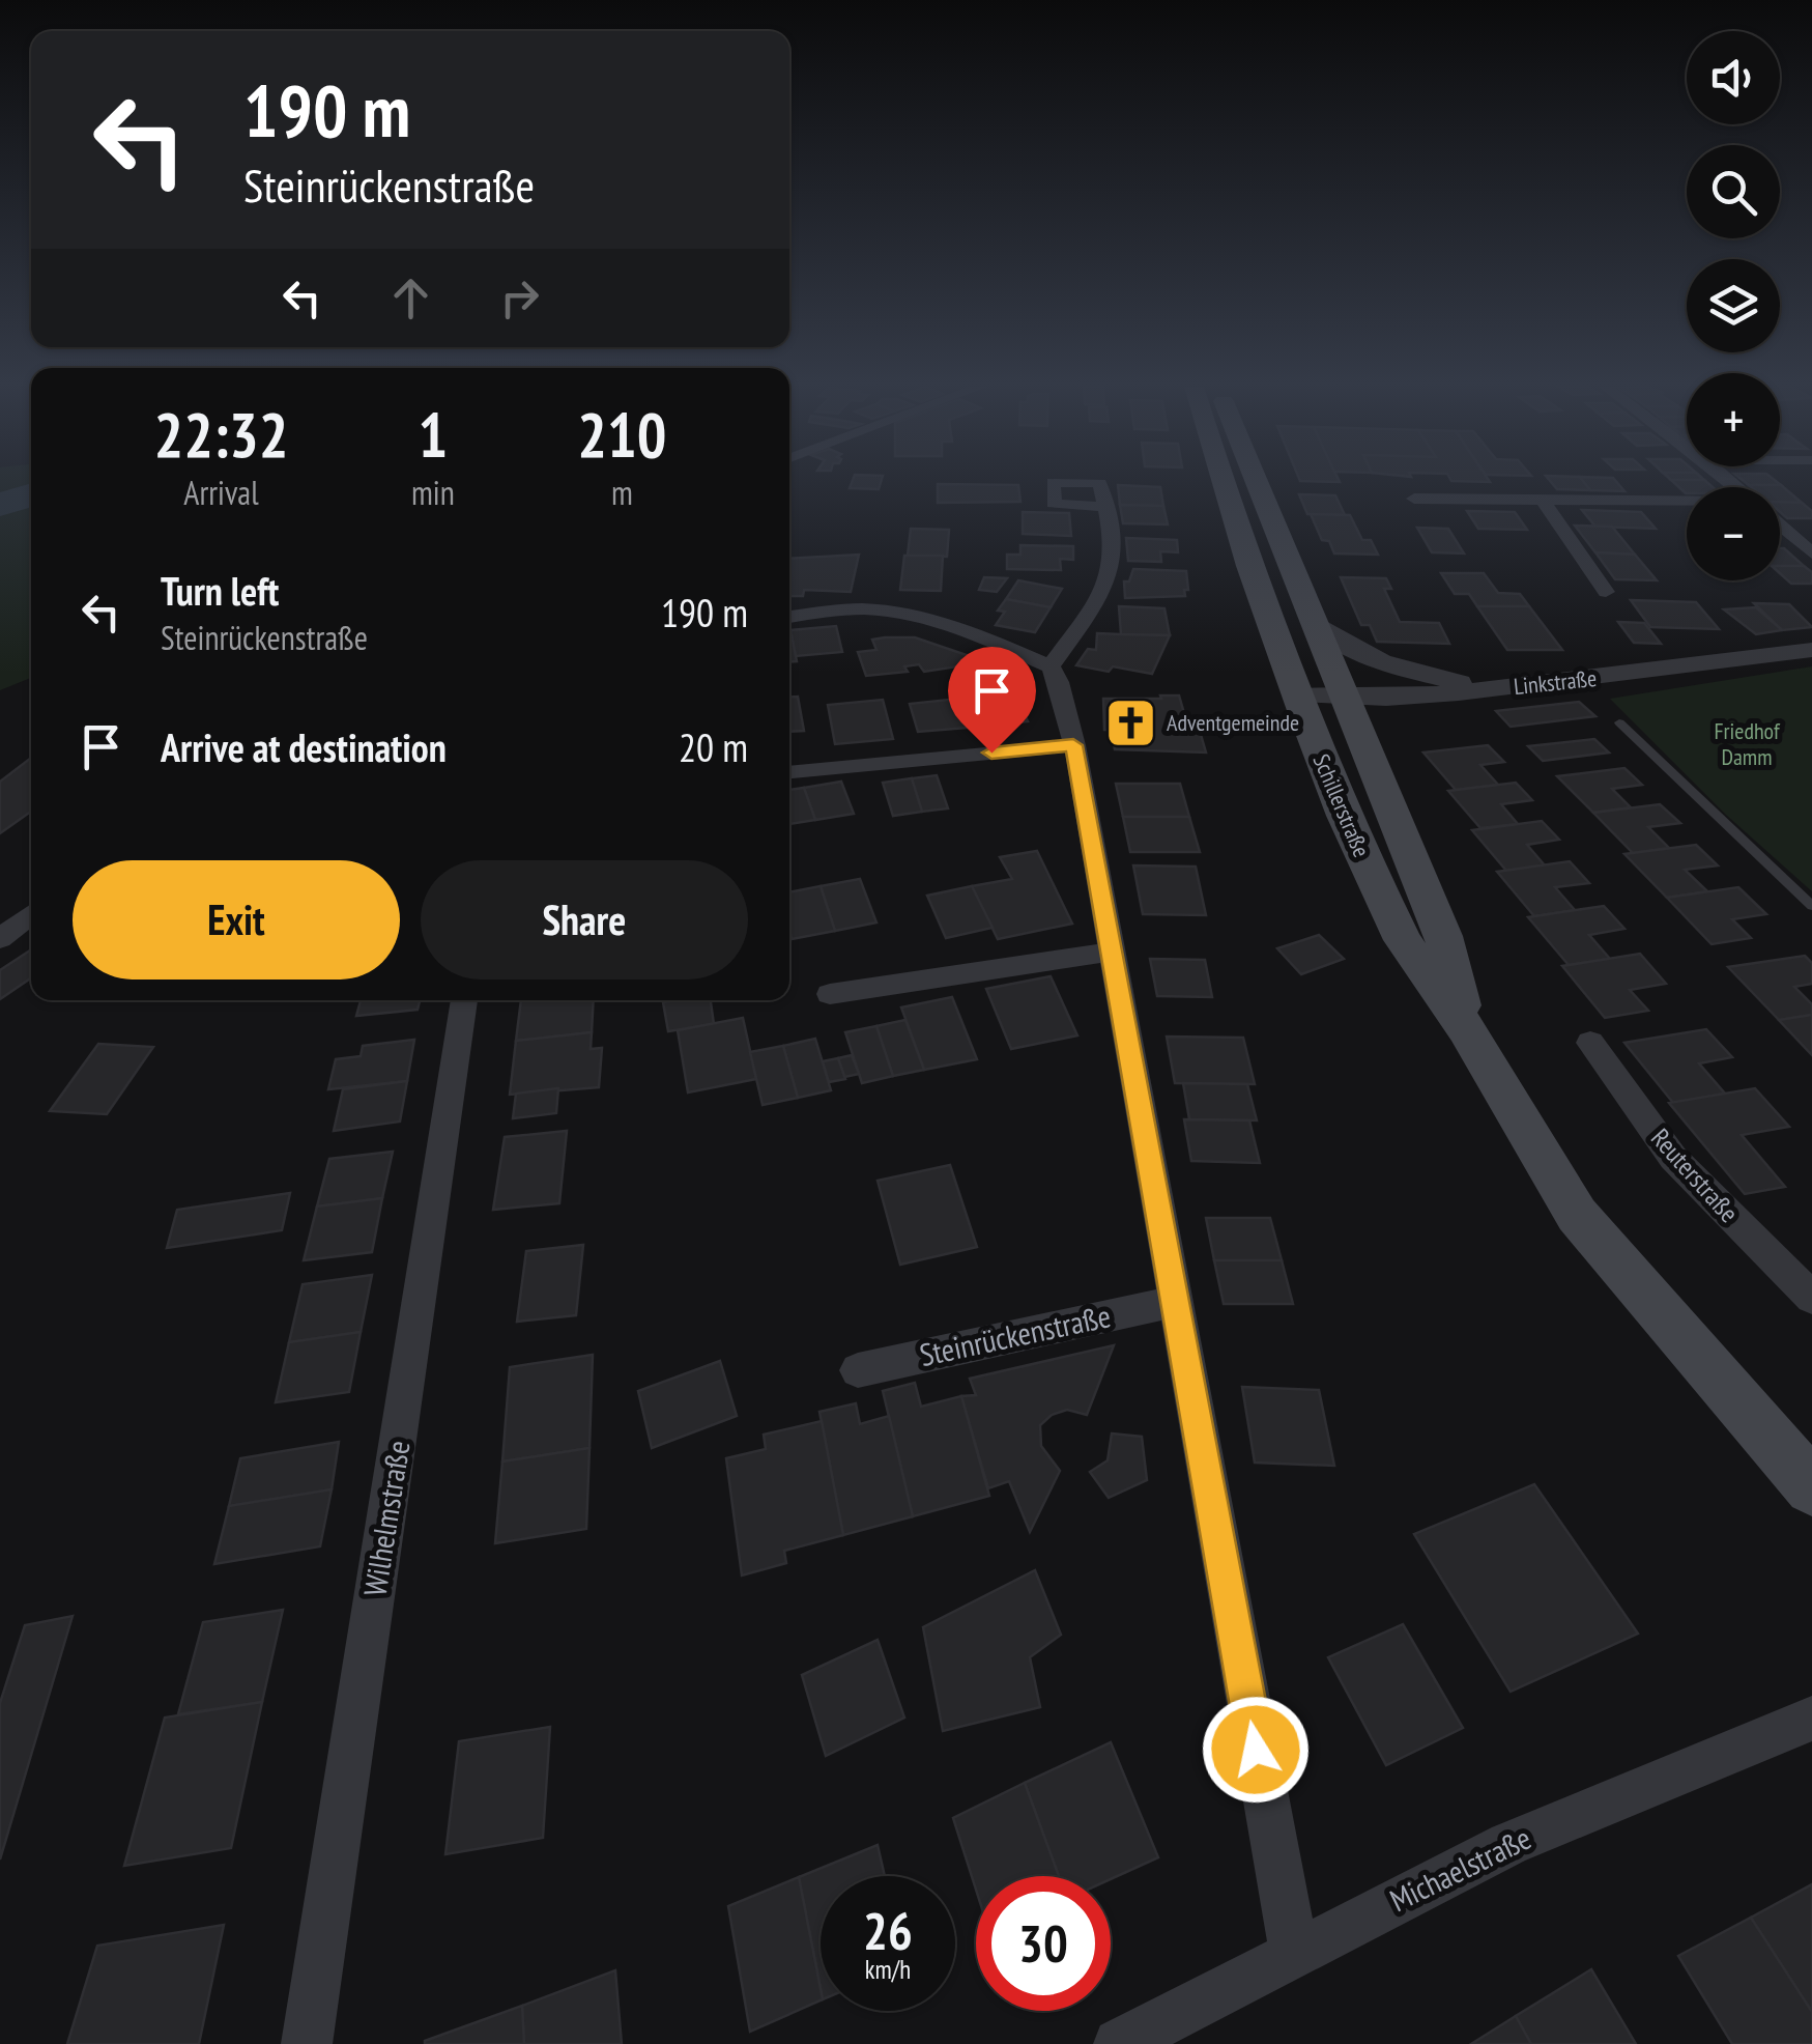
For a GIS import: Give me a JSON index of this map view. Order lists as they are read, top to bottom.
{
  "streets": {
    "main road": ["Schillerstraße"],
    "street": [
      "Linkstraße",
      "Reuterstraße",
      "Steinrückenstraße",
      "Wilhelmstraße",
      "Michaelstraße"
    ]
  },
  "crossings": [
    ["Linkstraße", "Schillerstraße"]
  ],
  "parks": ["Friedhof Damm"],
  "places": {
    "church": ["Adventgemeinde"]
  },
  "page": {
    "map_buttons": ["+", "−"],
    "turn": ["190 m", "Steinrückenstraße"],
    "eta": [
      "22:32",
      "Arrival",
      "1",
      "min",
      "210",
      "m"
    ],
    "list": [
      {
        "name": "Turn left",
        "note": "Steinrückenstraße",
        "value": "190 m"
      },
      {
        "name": "Arrive at destination",
        "value": "20 m"
      }
    ],
    "buttons": ["Exit", "Share"],
    "speed": "26 km/h",
    "limit": "30"
  }
}
